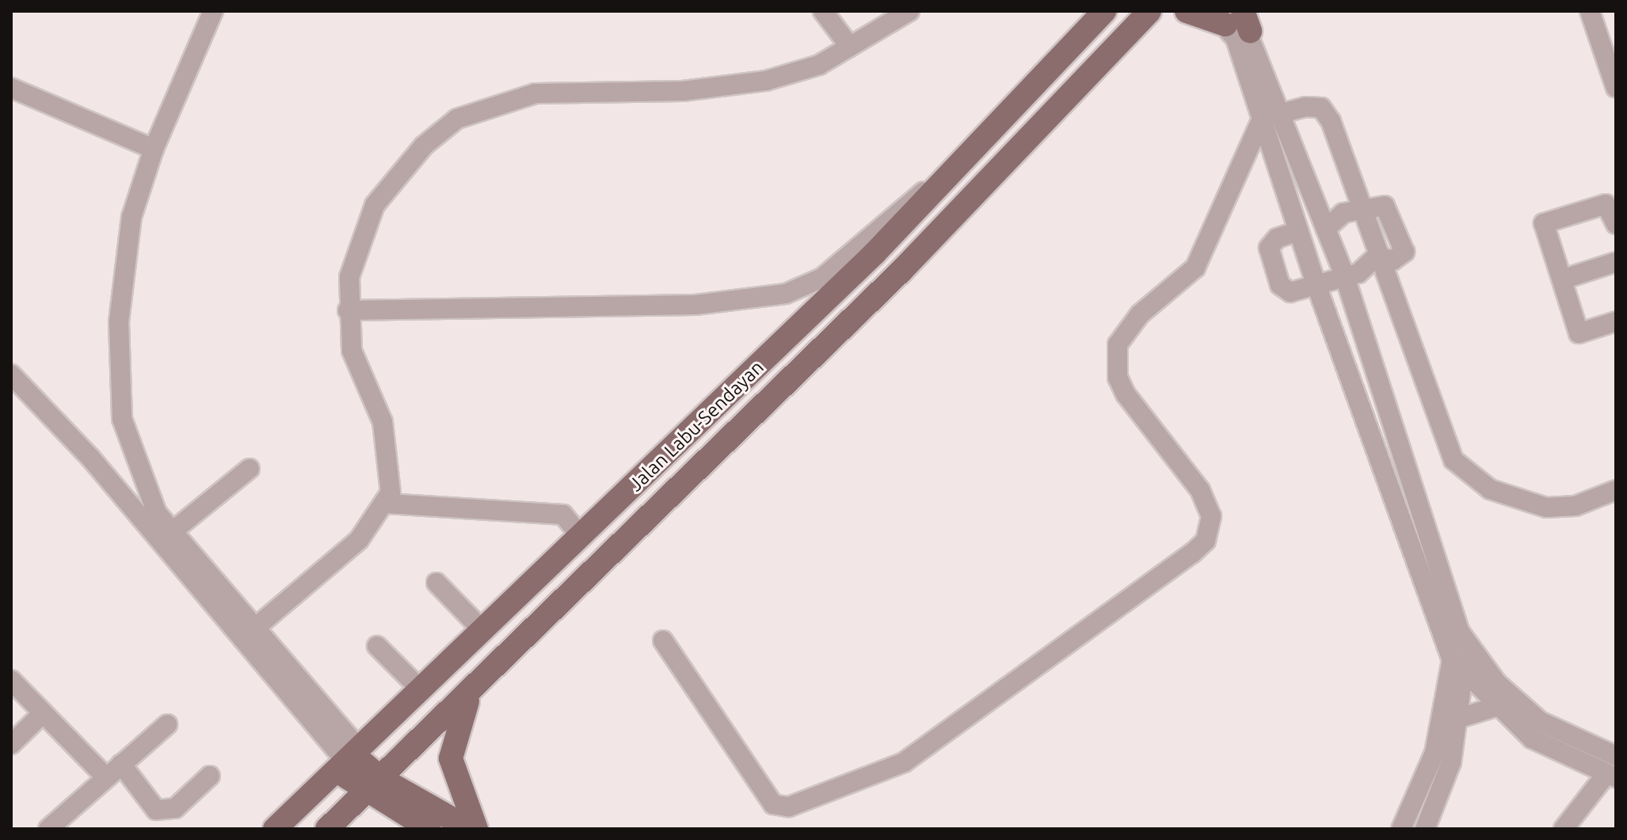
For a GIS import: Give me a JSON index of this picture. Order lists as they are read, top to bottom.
{
  "streets": {
    "main road": ["Jalan Labu-Sendayan"]
  }
}
